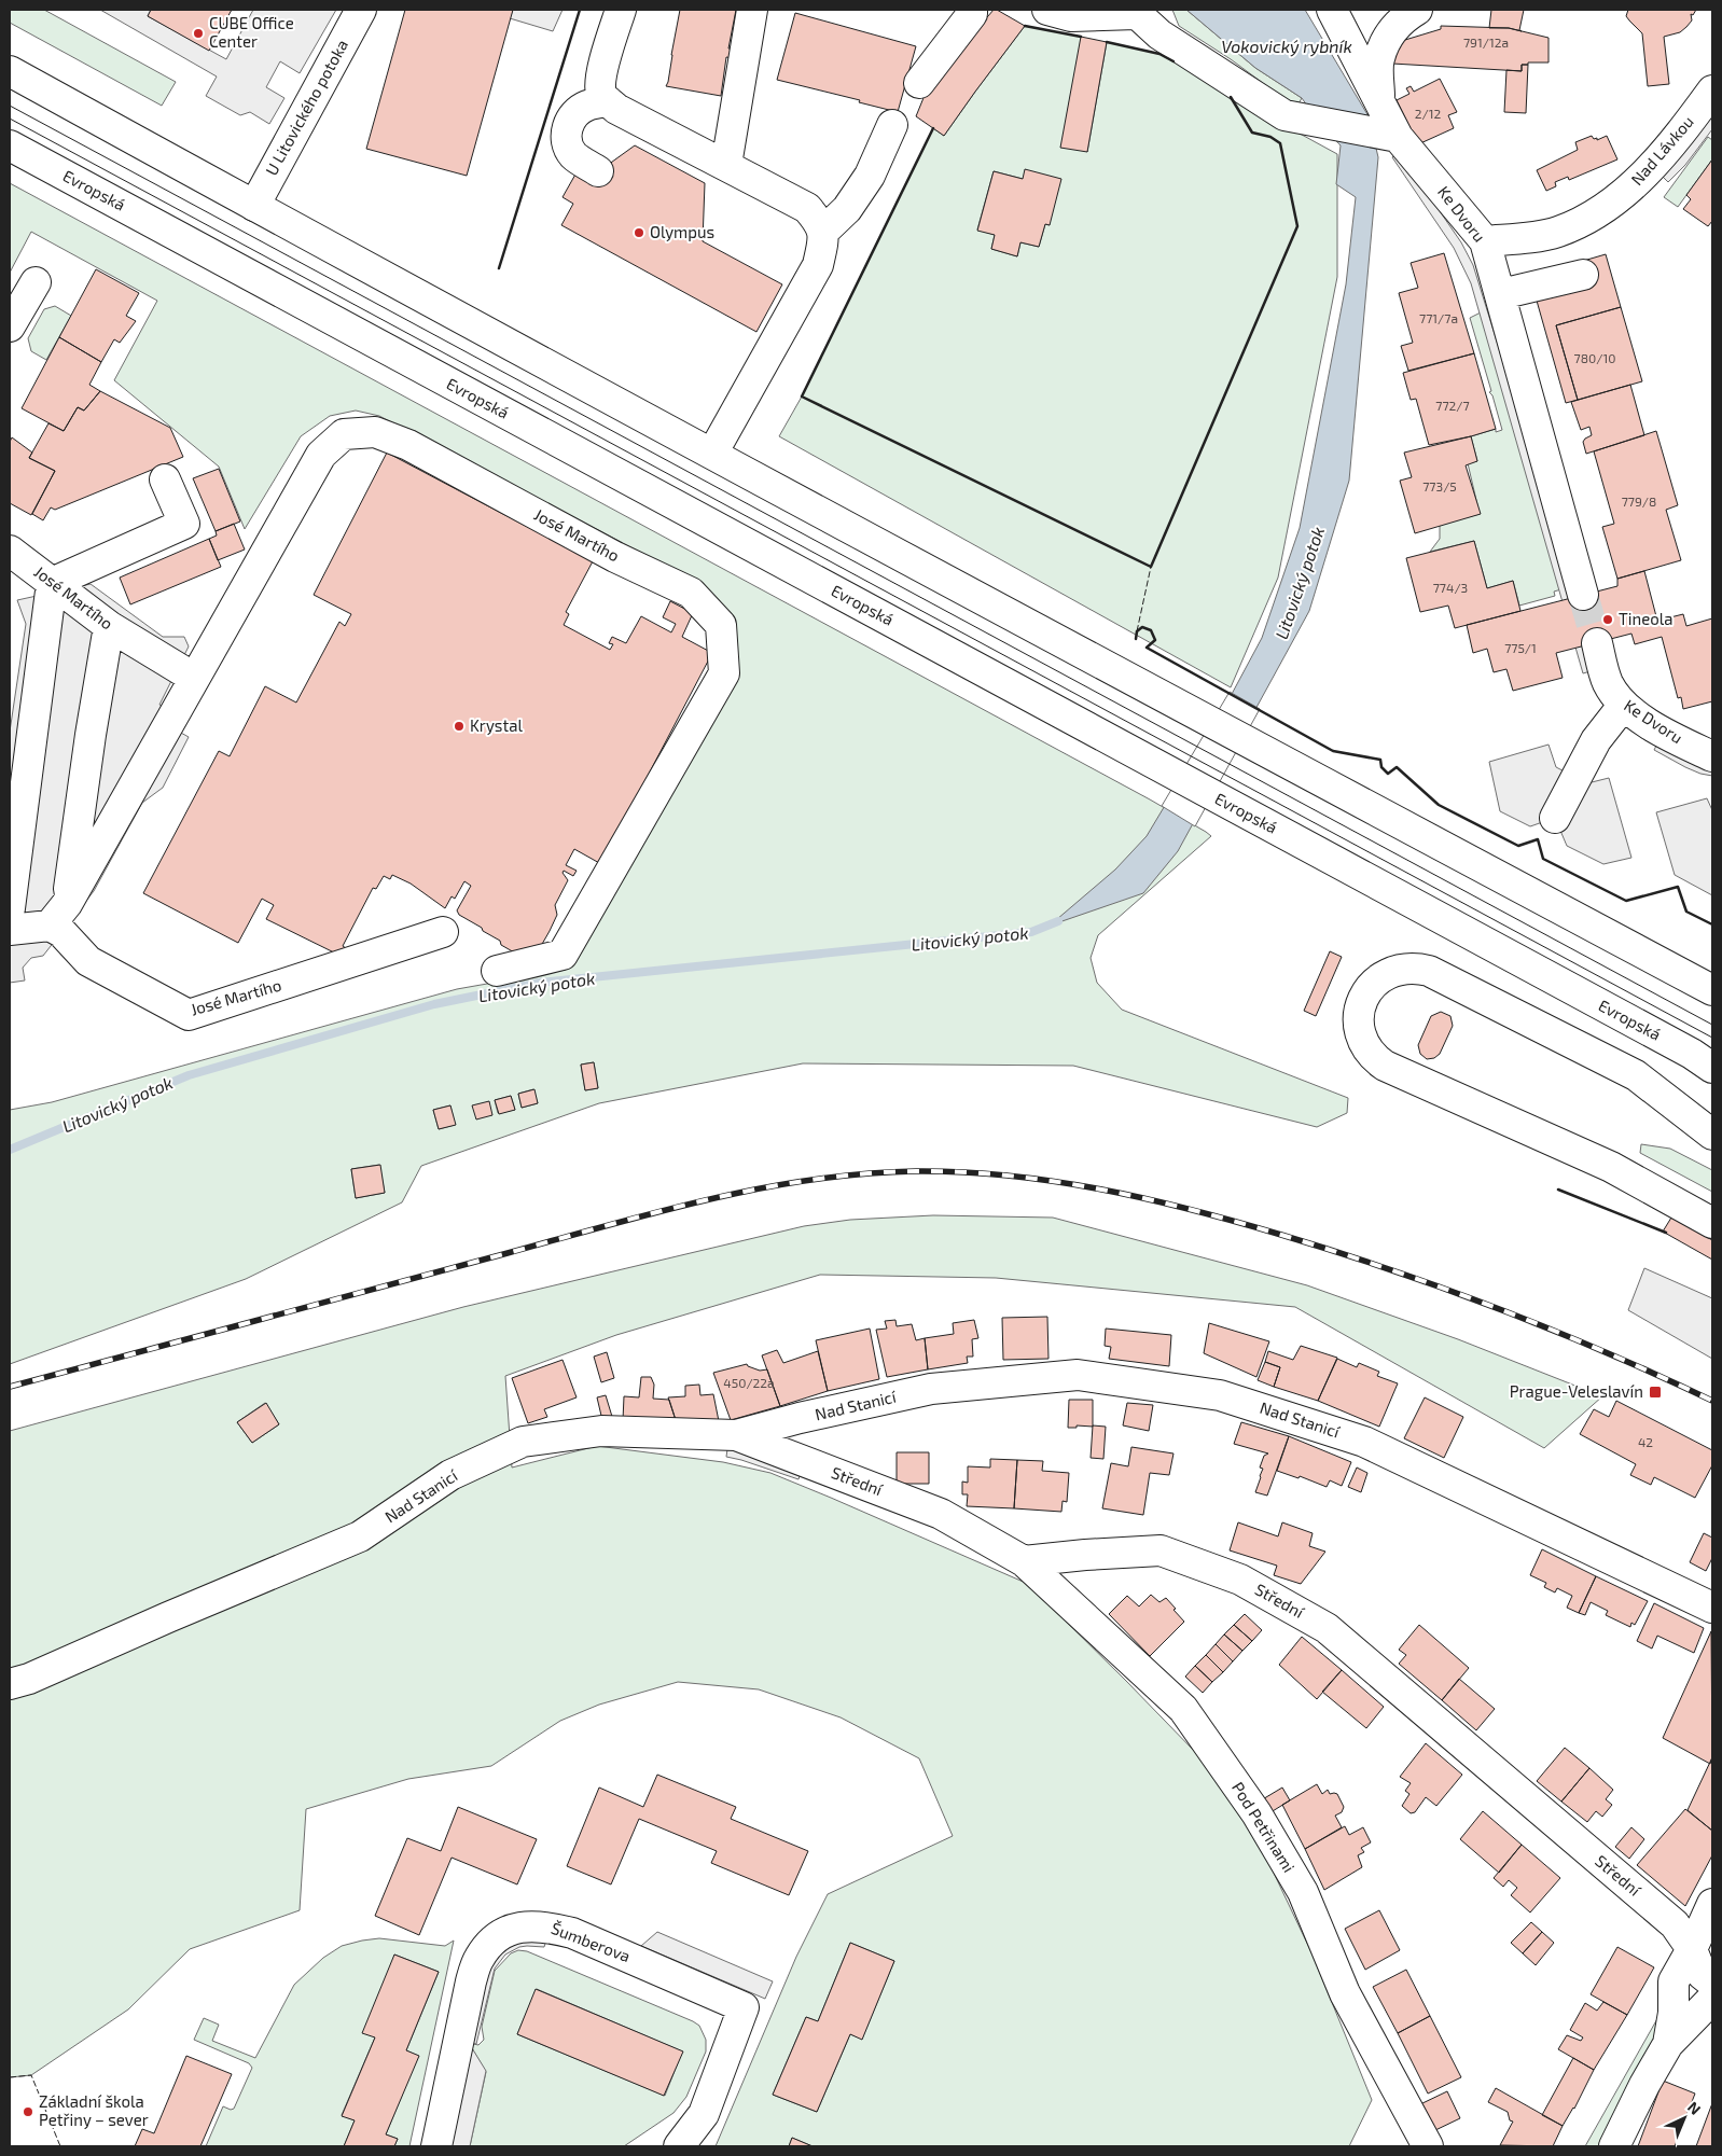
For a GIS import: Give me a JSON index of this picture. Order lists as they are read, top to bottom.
{
  "streets": {
    "street": [
      "U Litovického potoka",
      "Nad Lávkou",
      "Evropská",
      "Ke Dvoru",
      "José Martího",
      "Nad Stanicí",
      "Střední",
      "Pod Petřinami",
      "Šumberova"
    ]
  },
  "crossings": [
    ["Nad Lávkou", "Ke Dvoru"],
    ["Nad Stanicí", "Střední"],
    ["Střední", "Pod Petřinami"]
  ],
  "water": ["Vokovický rybník", "Litovický potok"],
  "places": {
    "other": [
      "CUBE Office Center",
      "Olympus",
      "Tineola",
      "Krystal",
      "Základní škola Petřiny – sever"
    ],
    "transit": ["Prague-Veleslavín"]
  },
  "house_numbers": [
    "791/12a",
    "2/12",
    "771/7a",
    "780/10",
    "772/7",
    "773/5",
    "779/8",
    "774/3",
    "775/1",
    "450/22a",
    "42"
  ],
  "north": "top right"
}
